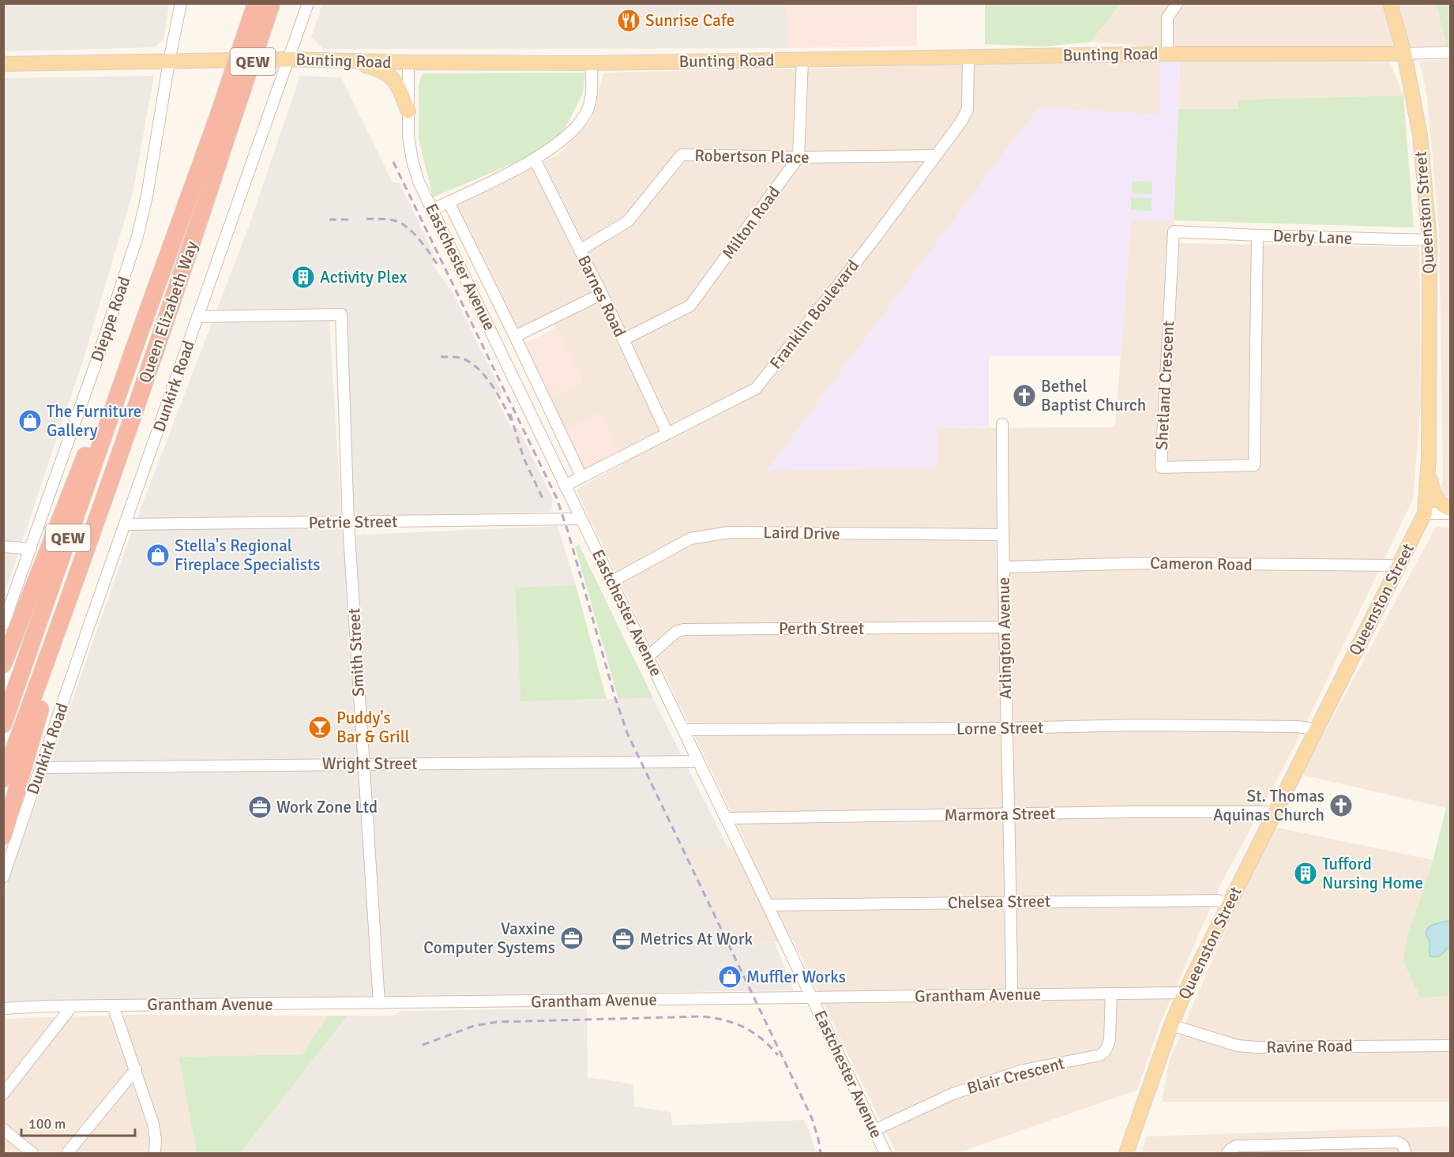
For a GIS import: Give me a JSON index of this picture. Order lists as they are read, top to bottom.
{
  "streets": {
    "highway": ["QEW", "Queen Elizabeth Way"],
    "main road": ["Bunting Road", "Queenston Street"],
    "street": [
      "Robertson Place",
      "Milton Road",
      "Derby Lane",
      "Eastchester Avenue",
      "Barnes Road",
      "Franklin Boulevard",
      "Dieppe Road",
      "Shetland Crescent",
      "Dunkirk Road",
      "Petrie Street",
      "Laird Drive",
      "Cameron Road",
      "Perth Street",
      "Arlington Avenue",
      "Smith Street",
      "Lorne Street",
      "Wright Street",
      "Marmora Street",
      "Chelsea Street",
      "Grantham Avenue",
      "Ravine Road",
      "Blair Crescent"
    ]
  },
  "crossings": [
    ["Bunting Road", "Queenston Street"],
    ["Bunting Road", "Eastchester Avenue"],
    ["Bunting Road", "Franklin Boulevard"],
    ["Bunting Road", "Dieppe Road"],
    ["Bunting Road", "Dunkirk Road"],
    ["Robertson Place", "Milton Road"],
    ["Robertson Place", "Barnes Road"],
    ["Robertson Place", "Franklin Boulevard"],
    ["Queenston Street", "Derby Lane"],
    ["Queenston Street", "Cameron Road"],
    ["Queenston Street", "Lorne Street"],
    ["Queenston Street", "Marmora Street"],
    ["Queenston Street", "Chelsea Street"],
    ["Queenston Street", "Grantham Avenue"],
    ["Queenston Street", "Ravine Road"],
    ["Milton Road", "Barnes Road"],
    ["Derby Lane", "Shetland Crescent"],
    ["Eastchester Avenue", "Franklin Boulevard"],
    ["Eastchester Avenue", "Petrie Street"],
    ["Eastchester Avenue", "Laird Drive"],
    ["Eastchester Avenue", "Perth Street"],
    ["Eastchester Avenue", "Lorne Street"],
    ["Eastchester Avenue", "Wright Street"],
    ["Eastchester Avenue", "Marmora Street"],
    ["Eastchester Avenue", "Chelsea Street"],
    ["Eastchester Avenue", "Grantham Avenue"],
    ["Eastchester Avenue", "Blair Crescent"],
    ["Barnes Road", "Franklin Boulevard"],
    ["Dunkirk Road", "Petrie Street"],
    ["Dunkirk Road", "Smith Street"],
    ["Dunkirk Road", "Wright Street"],
    ["Petrie Street", "Smith Street"],
    ["Laird Drive", "Arlington Avenue"],
    ["Cameron Road", "Arlington Avenue"],
    ["Perth Street", "Arlington Avenue"],
    ["Arlington Avenue", "Lorne Street"],
    ["Arlington Avenue", "Marmora Street"],
    ["Arlington Avenue", "Chelsea Street"],
    ["Arlington Avenue", "Grantham Avenue"],
    ["Smith Street", "Wright Street"],
    ["Smith Street", "Grantham Avenue"],
    ["Grantham Avenue", "Blair Crescent"]
  ],
  "places": {
    "restaurant": ["Sunrise Cafe"],
    "building": ["Activity Plex", "Tufford Nursing Home"],
    "church": ["Bethel Baptist Church", "St. Thomas Aquinas Church"],
    "shop": ["The Furniture Gallery", "Stella's Regional Fireplace Specialists", "Muffler Works"],
    "bar": ["Puddy's Bar & Grill"],
    "office": ["Work Zone Ltd", "Vaxxine Computer Systems", "Metrics At Work"]
  },
  "scale_bar": "100 m"
}
